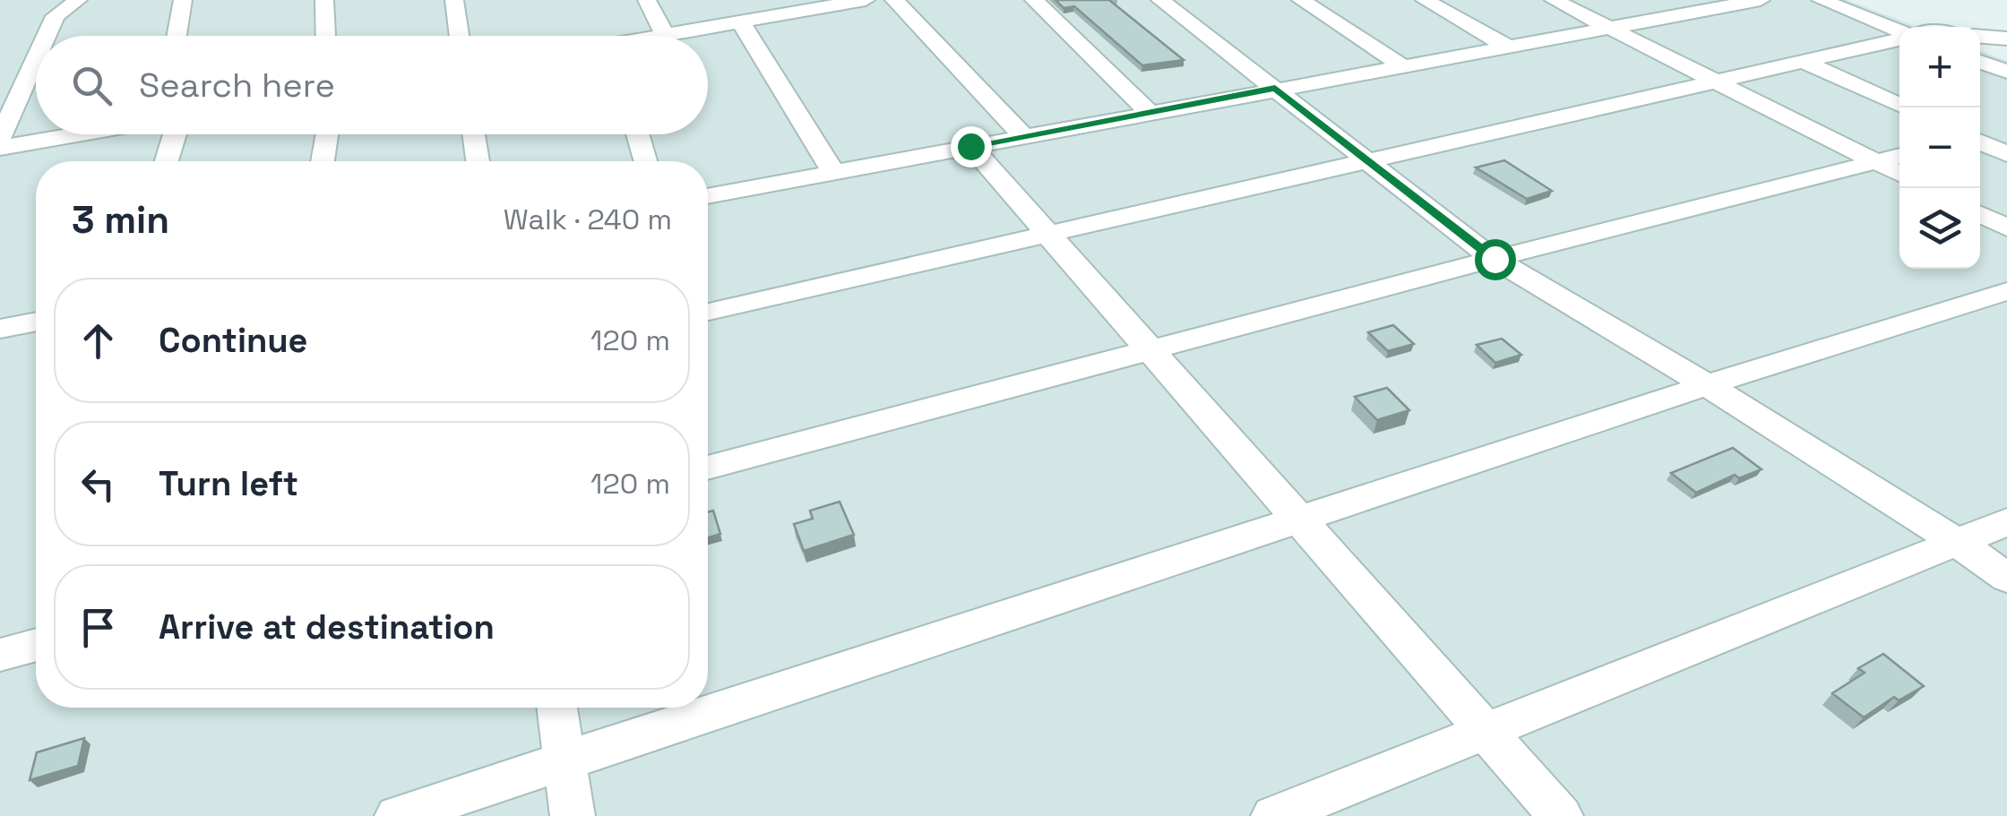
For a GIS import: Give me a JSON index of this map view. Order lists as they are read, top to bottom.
{
  "page": {
    "map_buttons": ["+", "−"],
    "search": "Search here",
    "heading": ["3 min", "Walk · 240 m"],
    "list": [
      ["Continue", "120 m"],
      ["Turn left", "120 m"],
      "Arrive at destination"
    ]
  }
}
